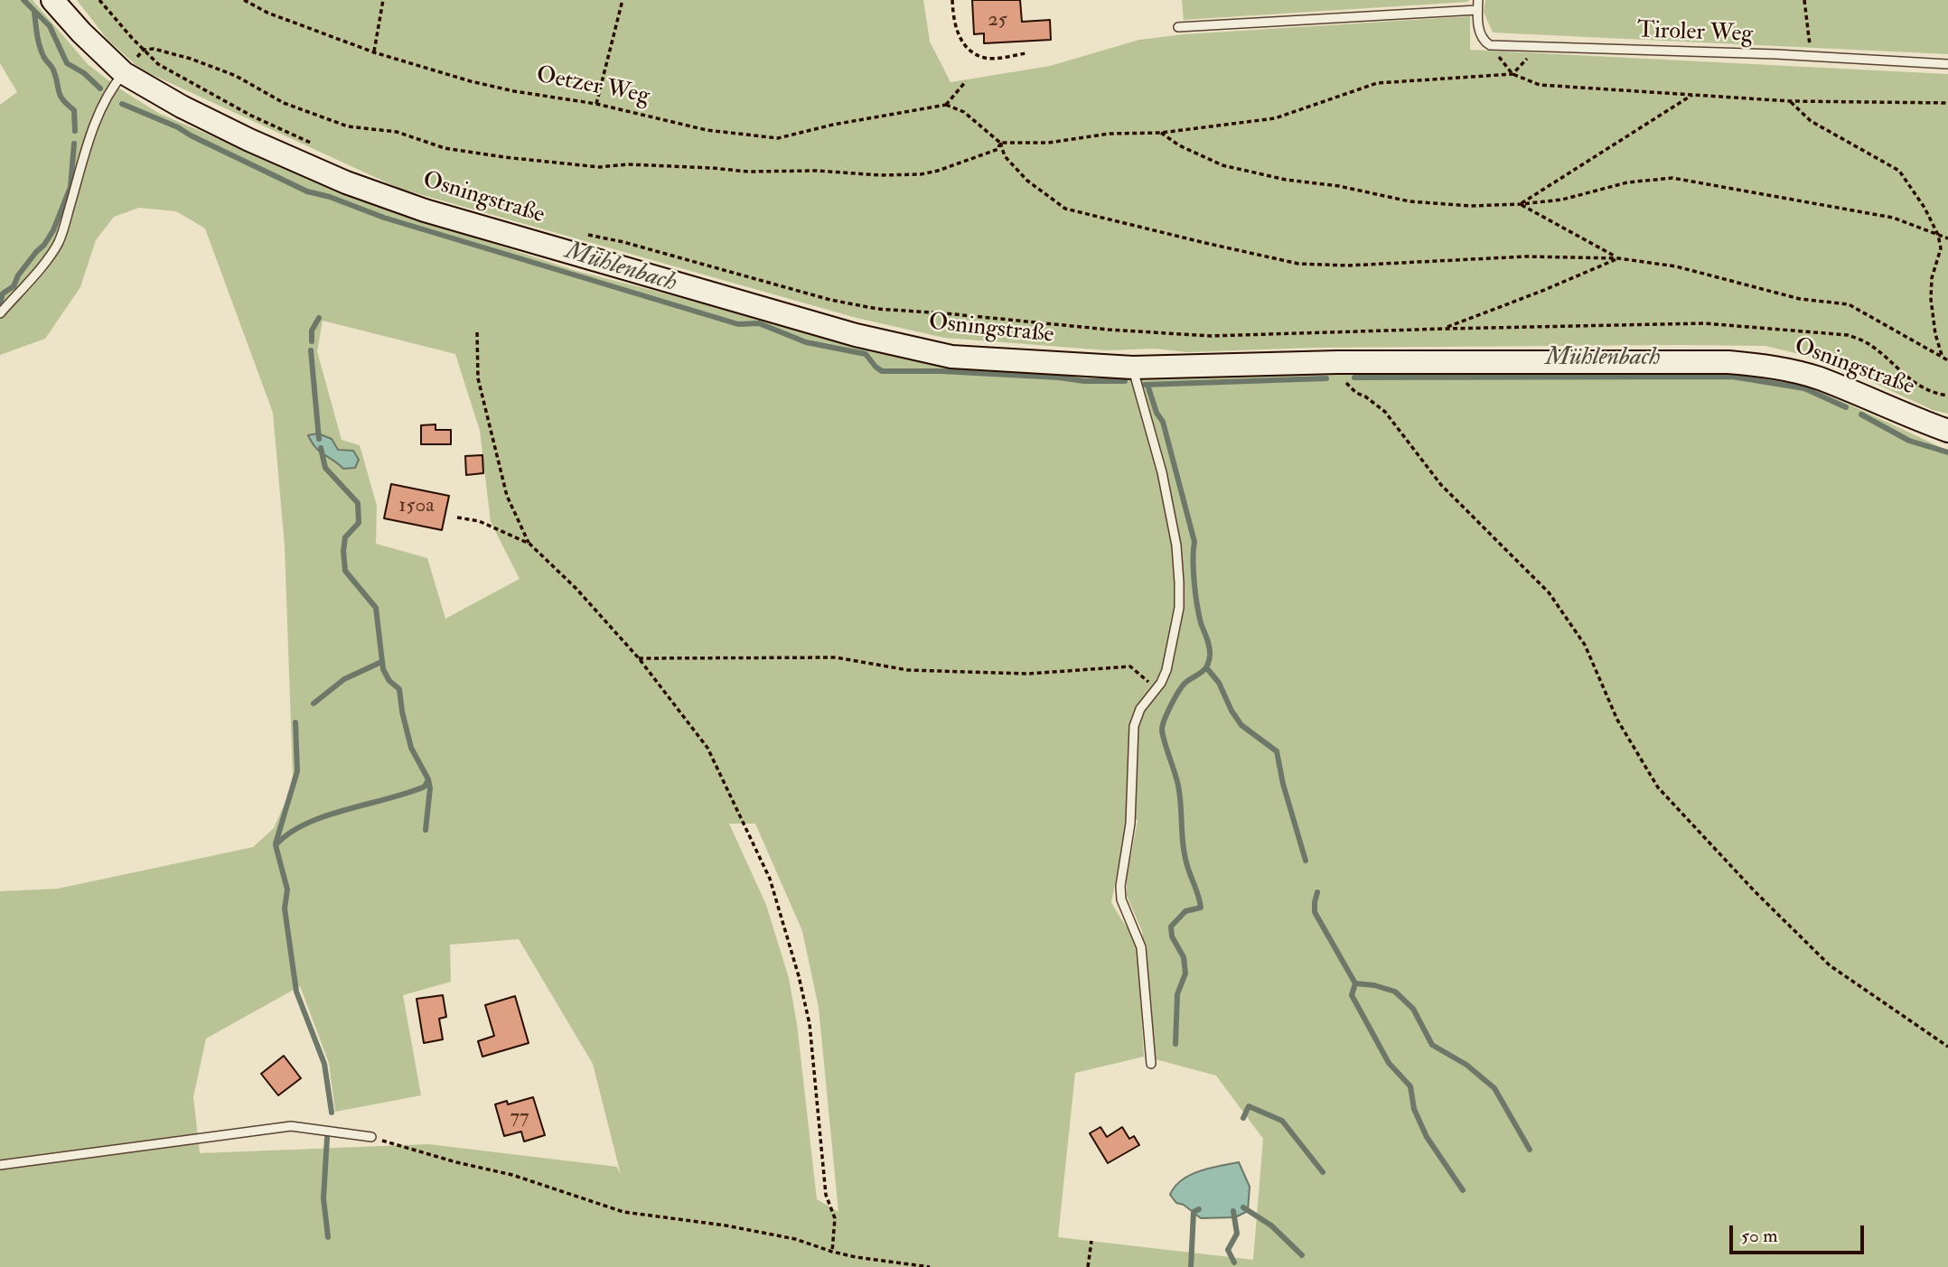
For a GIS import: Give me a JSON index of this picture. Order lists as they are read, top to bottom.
{
  "streets": {
    "main road": ["Osningstraße"],
    "lane": ["Tiroler Weg"],
    "path": ["Oetzer Weg"]
  },
  "water": ["Mühlenbach"],
  "house_numbers": ["25", "150a", "77"],
  "scale_bar": "50 m"
}
